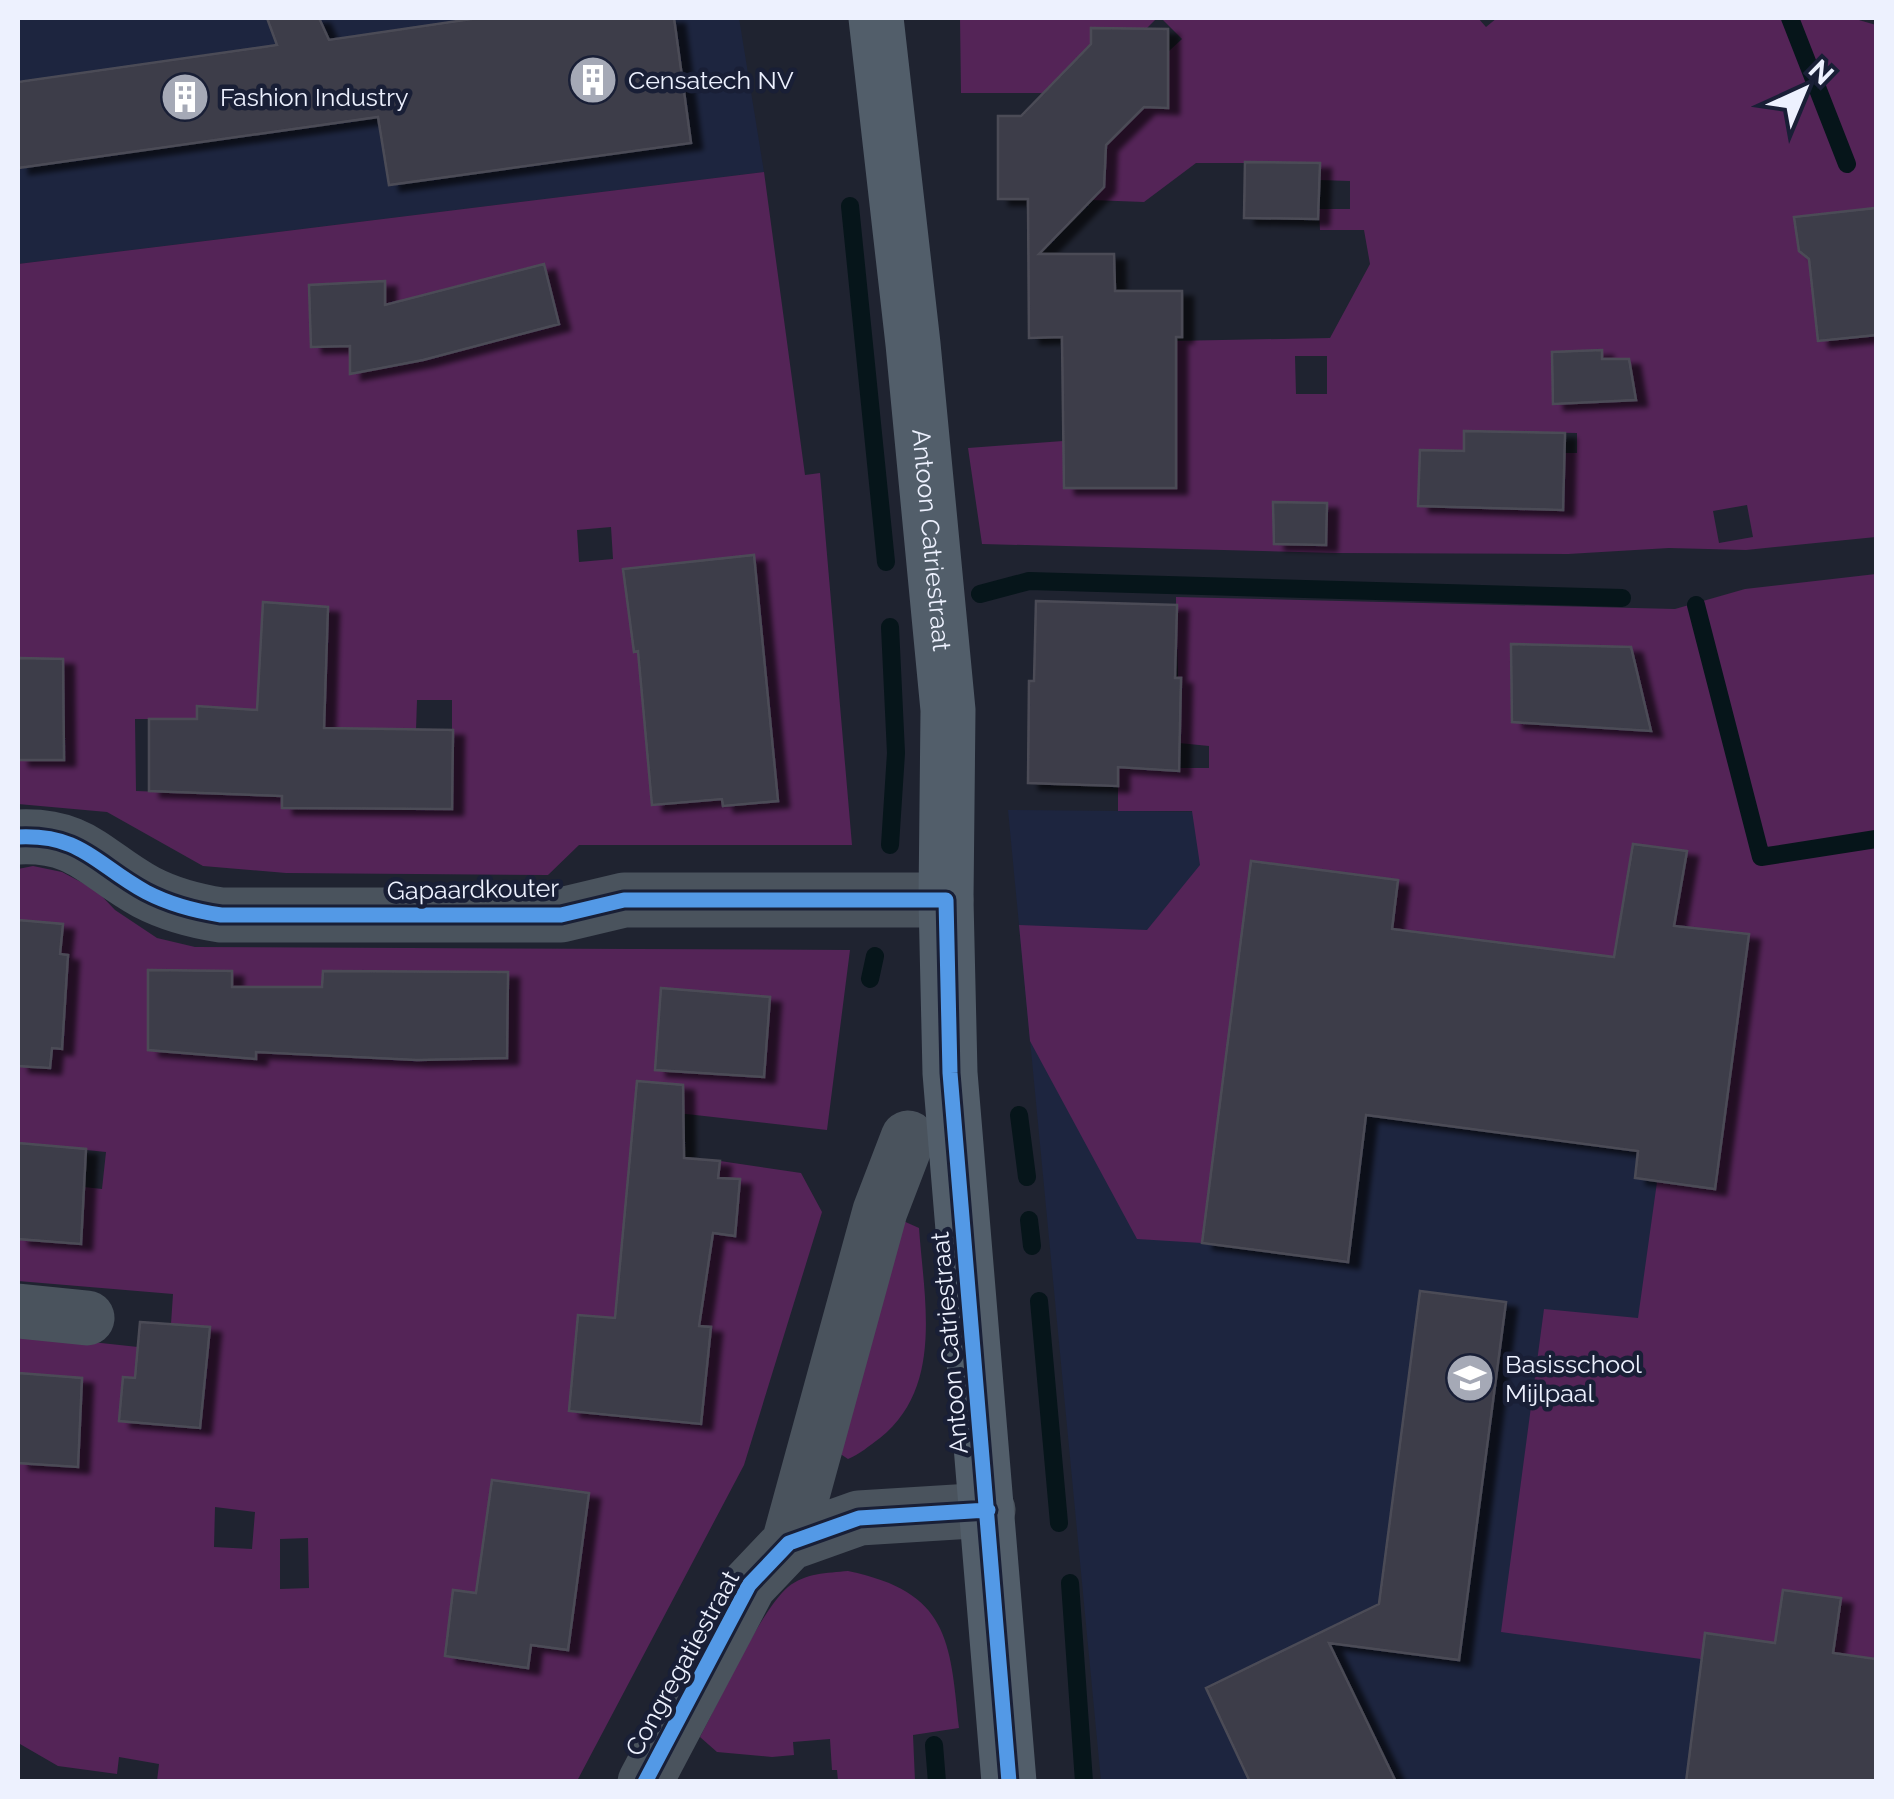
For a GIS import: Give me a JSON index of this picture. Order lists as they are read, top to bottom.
{
  "streets": {
    "main road": ["Antoon Catriestraat"],
    "street": ["Gapaardkouter", "Congregatiestraat"]
  },
  "crossings": [
    ["Antoon Catriestraat", "Gapaardkouter"],
    ["Antoon Catriestraat", "Congregatiestraat"]
  ],
  "places": {
    "building": ["Censatech NV", "Fashion Industry"],
    "school or university": ["Basisschool Mijlpaal"]
  },
  "north": "top right"
}
